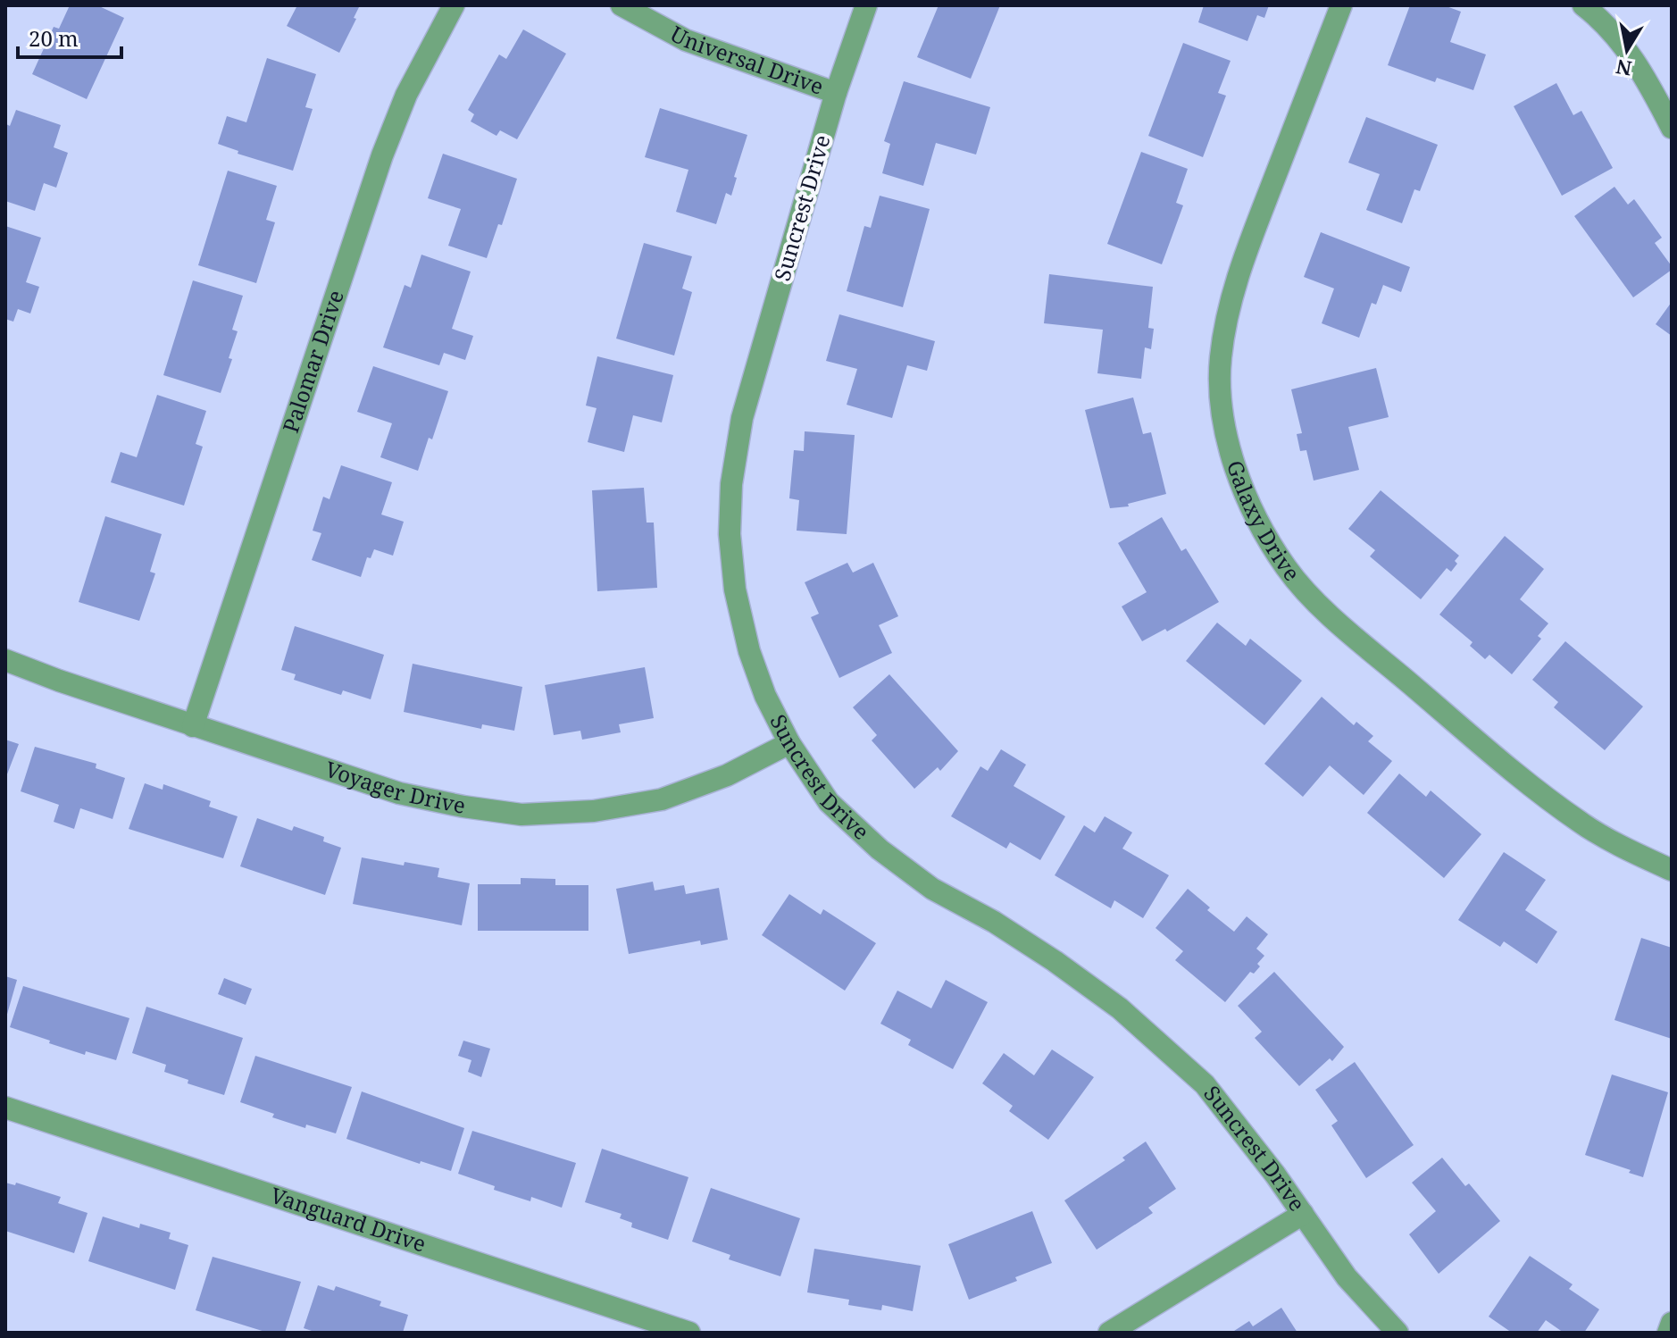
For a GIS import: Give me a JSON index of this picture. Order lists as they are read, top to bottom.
{
  "streets": {
    "street": [
      "Universal Drive",
      "Suncrest Drive",
      "Palomar Drive",
      "Galaxy Drive",
      "Voyager Drive",
      "Vanguard Drive"
    ]
  },
  "crossings": [
    ["Universal Drive", "Suncrest Drive"],
    ["Suncrest Drive", "Voyager Drive"],
    ["Palomar Drive", "Voyager Drive"]
  ],
  "scale_bar": "20 m",
  "north": "bottom"
}
